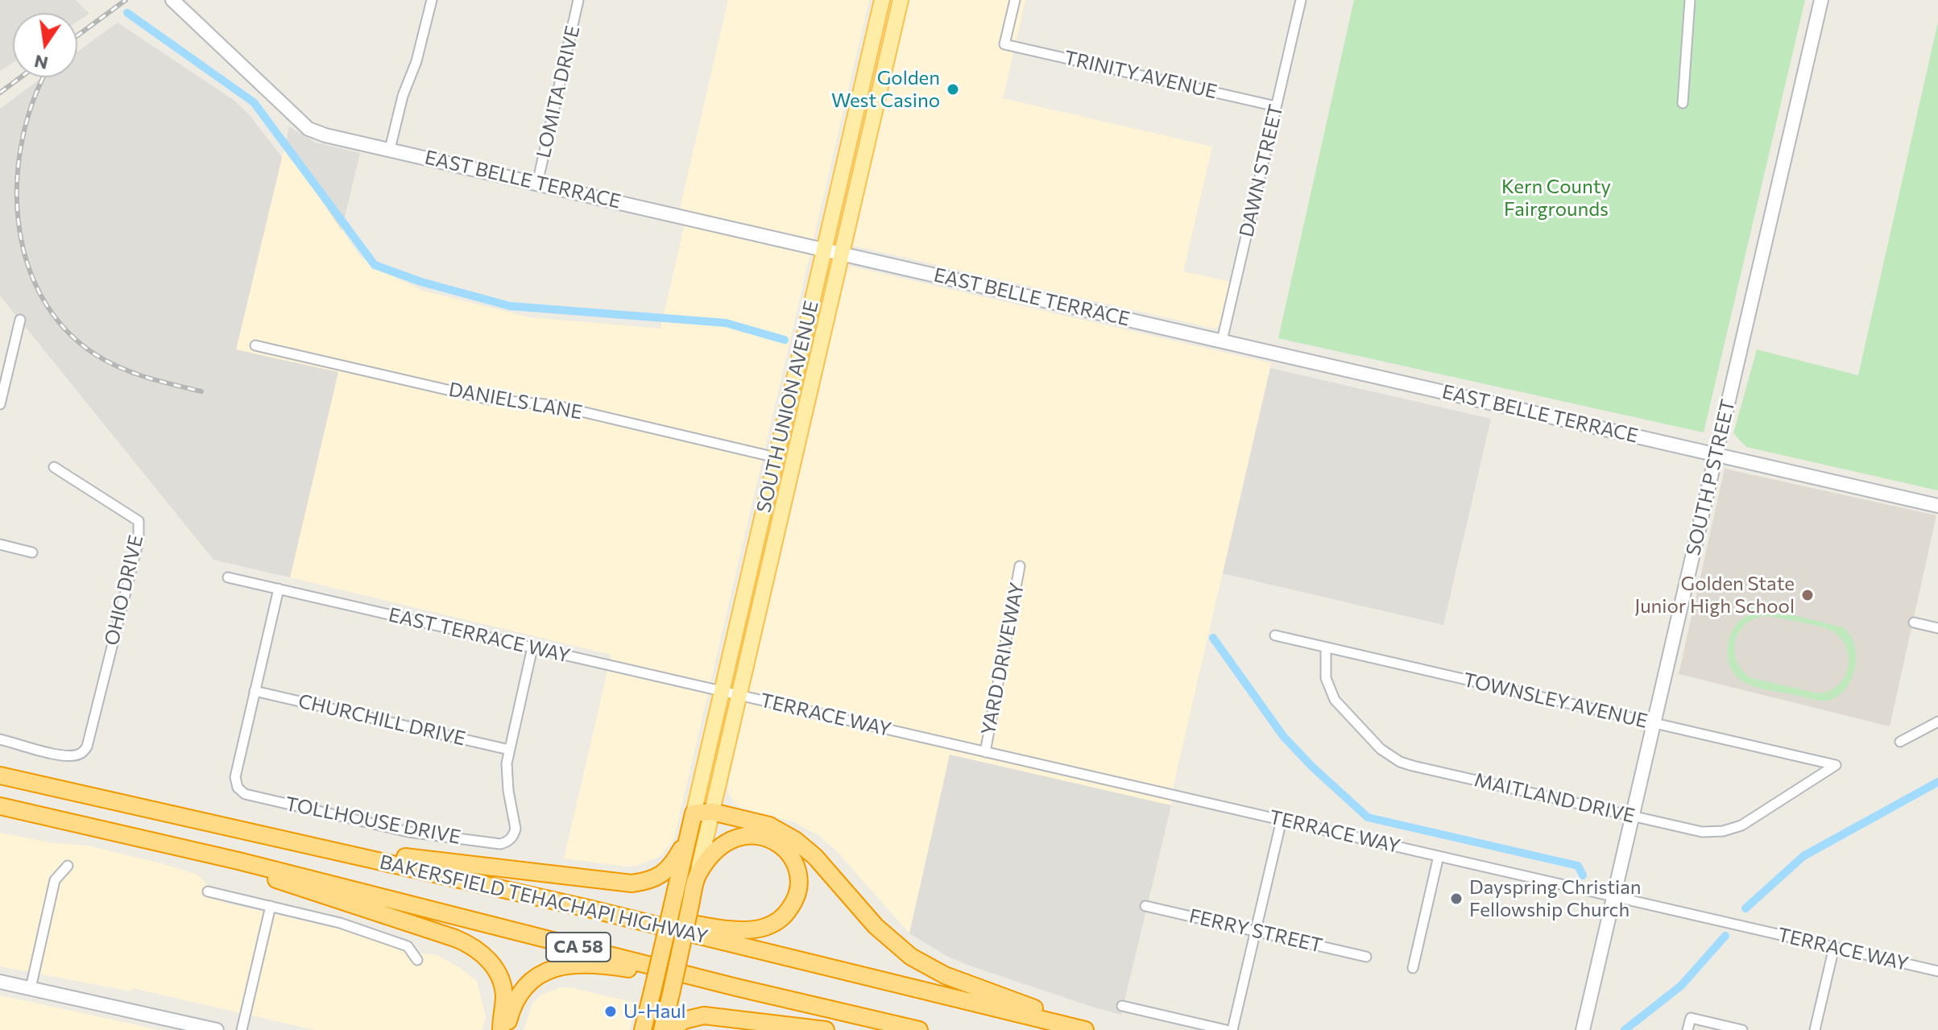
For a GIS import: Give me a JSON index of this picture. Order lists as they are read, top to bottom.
{
  "streets": {
    "highway": ["BAKERSFIELD TEHACHAPI HIGHWAY", "CA 58"],
    "main road": ["SOUTH UNION AVENUE"],
    "street": [
      "TRINITY AVENUE",
      "LOMITA DRIVE",
      "DAWN STREET",
      "EAST BELLE TERRACE",
      "DANIELS LANE",
      "SOUTH P STREET",
      "OHIO DRIVE",
      "EAST TERRACE WAY",
      "YARD DRIVEWAY",
      "TOWNSLEY AVENUE",
      "TERRACE WAY",
      "CHURCHILL DRIVE",
      "MAITLAND DRIVE",
      "TOLLHOUSE DRIVE",
      "FERRY STREET"
    ]
  },
  "crossings": [
    ["TRINITY AVENUE", "DAWN STREET"],
    ["LOMITA DRIVE", "EAST BELLE TERRACE"],
    ["DAWN STREET", "EAST BELLE TERRACE"],
    ["EAST BELLE TERRACE", "SOUTH UNION AVENUE"],
    ["EAST BELLE TERRACE", "SOUTH P STREET"],
    ["DANIELS LANE", "SOUTH UNION AVENUE"],
    ["SOUTH UNION AVENUE", "EAST TERRACE WAY"],
    ["SOUTH UNION AVENUE", "TERRACE WAY"],
    ["SOUTH P STREET", "TOWNSLEY AVENUE"],
    ["SOUTH P STREET", "TERRACE WAY"],
    ["SOUTH P STREET", "MAITLAND DRIVE"],
    ["EAST TERRACE WAY", "TERRACE WAY"],
    ["YARD DRIVEWAY", "TERRACE WAY"],
    ["TOWNSLEY AVENUE", "MAITLAND DRIVE"],
    ["CHURCHILL DRIVE", "TOLLHOUSE DRIVE"]
  ],
  "parks": ["Kern County Fairgrounds"],
  "places": [
    "Golden West Casino",
    "Golden State Junior High School",
    "Dayspring Christian Fellowship Church",
    "U-Haul"
  ],
  "north": "bottom"
}
